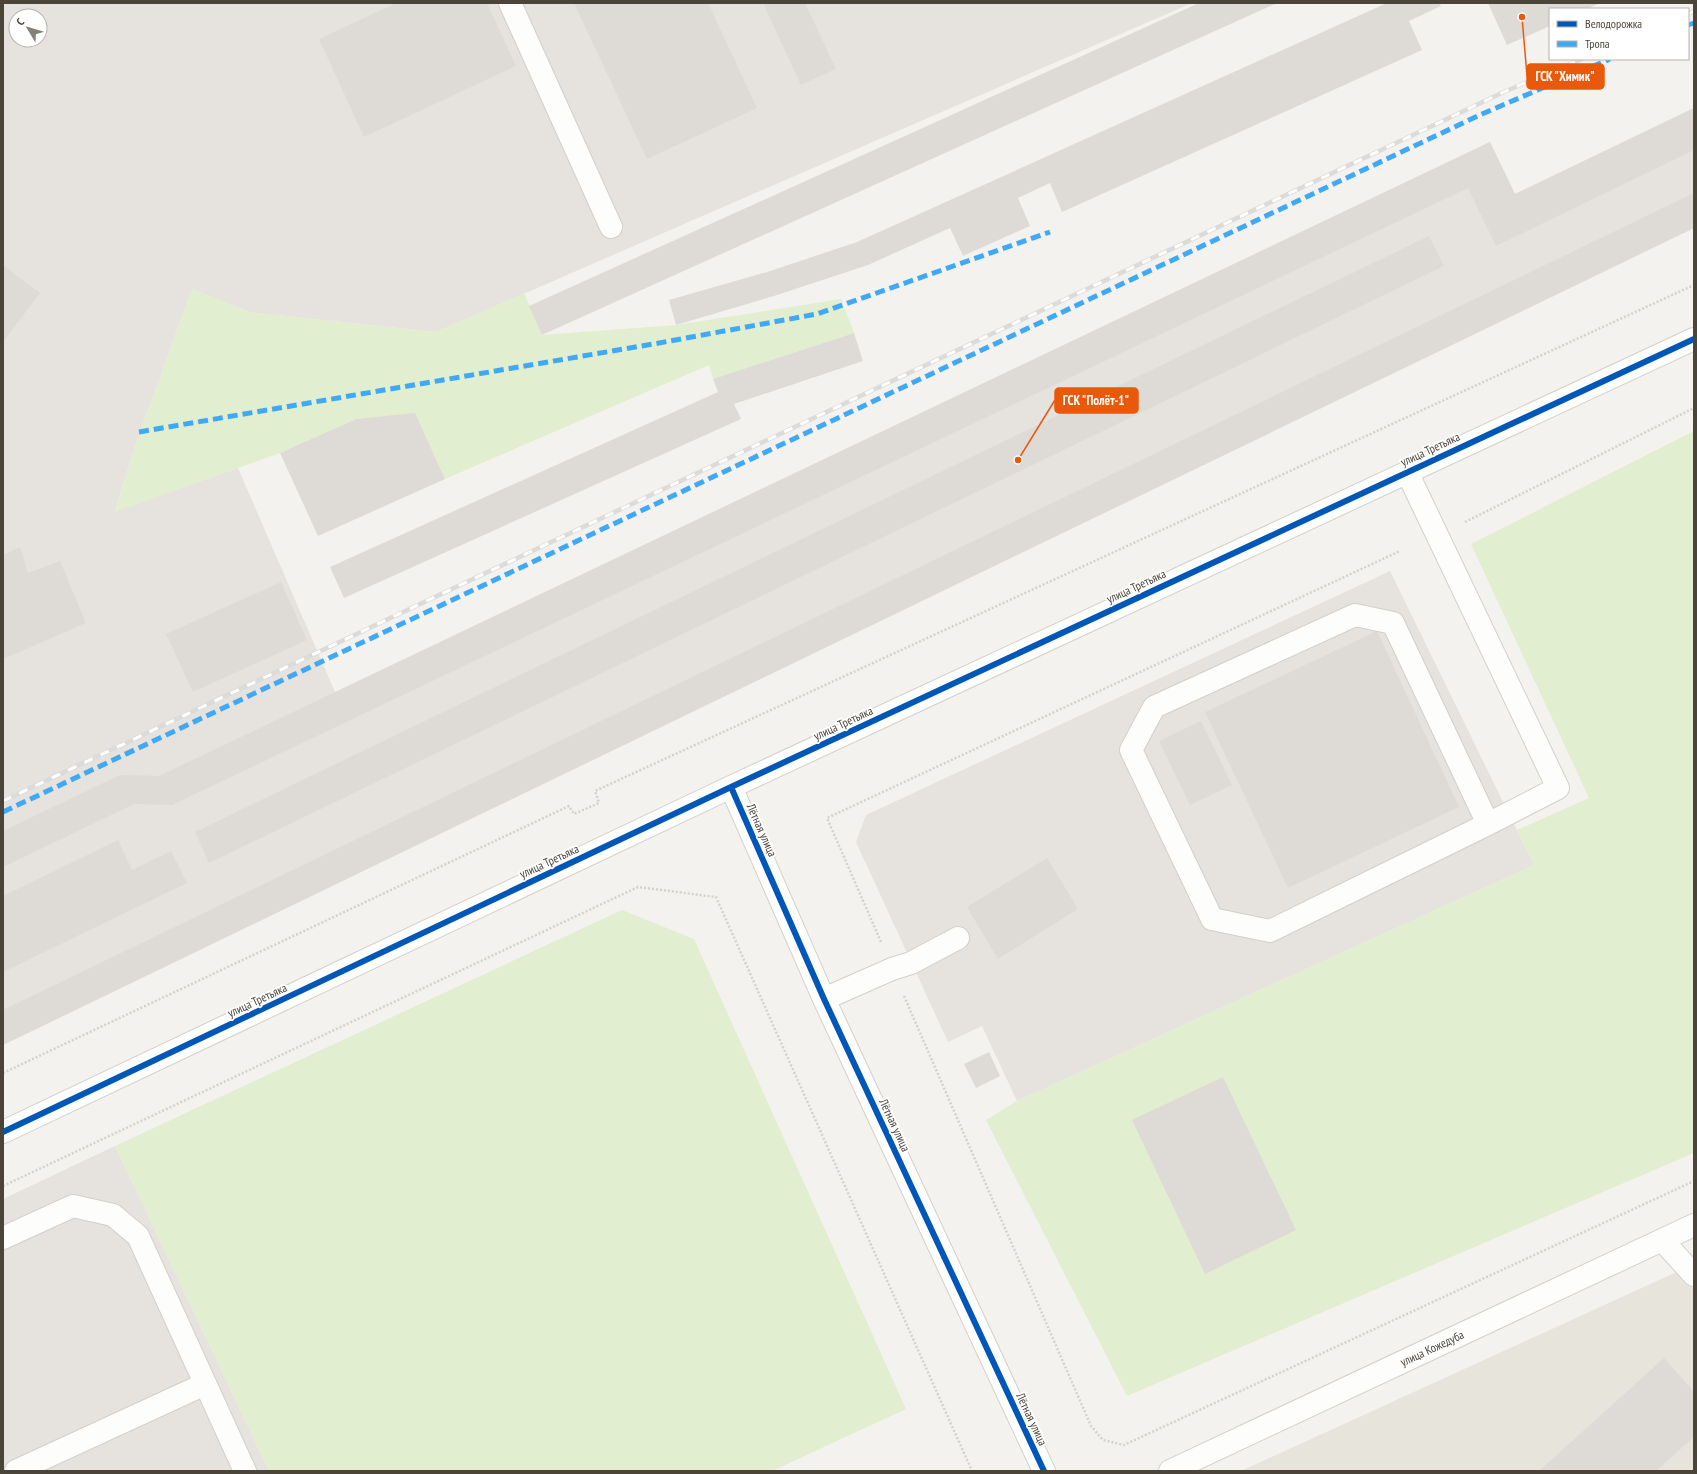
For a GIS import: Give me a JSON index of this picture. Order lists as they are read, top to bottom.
{
  "streets": {
    "street": ["улица Третьяка", "Лётная улица", "улица Кожедуба"]
  },
  "crossings": [
    ["улица Третьяка", "Лётная улица"]
  ],
  "places": ["ГСК \"Химик\"", "ГСК \"Полёт-1\""],
  "legend": ["Велодорожка", "Тропа"],
  "north": "top left"
}
